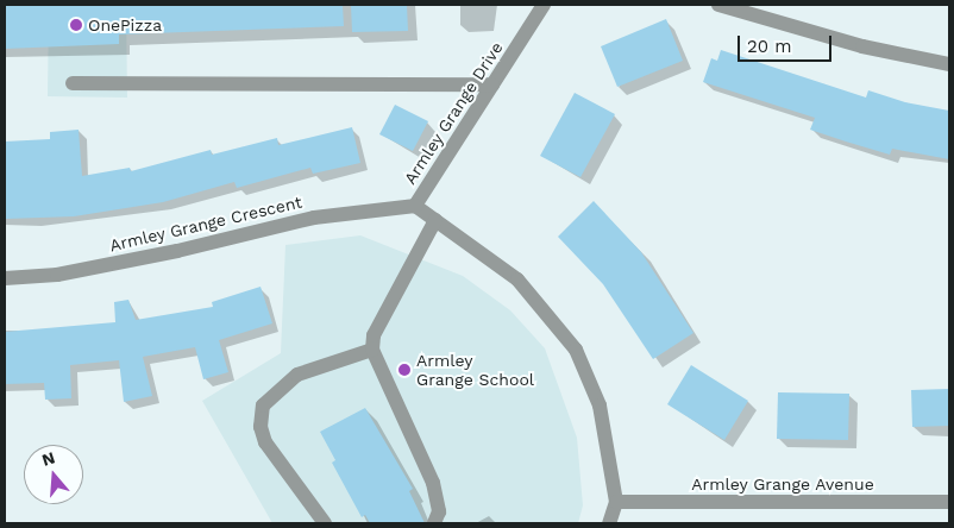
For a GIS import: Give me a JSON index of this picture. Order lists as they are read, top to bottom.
{
  "streets": {
    "street": ["Armley Grange Drive", "Armley Grange Crescent", "Armley Grange Avenue"]
  },
  "crossings": [
    ["Armley Grange Drive", "Armley Grange Crescent"],
    ["Armley Grange Drive", "Armley Grange Avenue"]
  ],
  "places": ["OnePizza", "Armley Grange School"],
  "scale_bar": "20 m",
  "north": "top"
}
